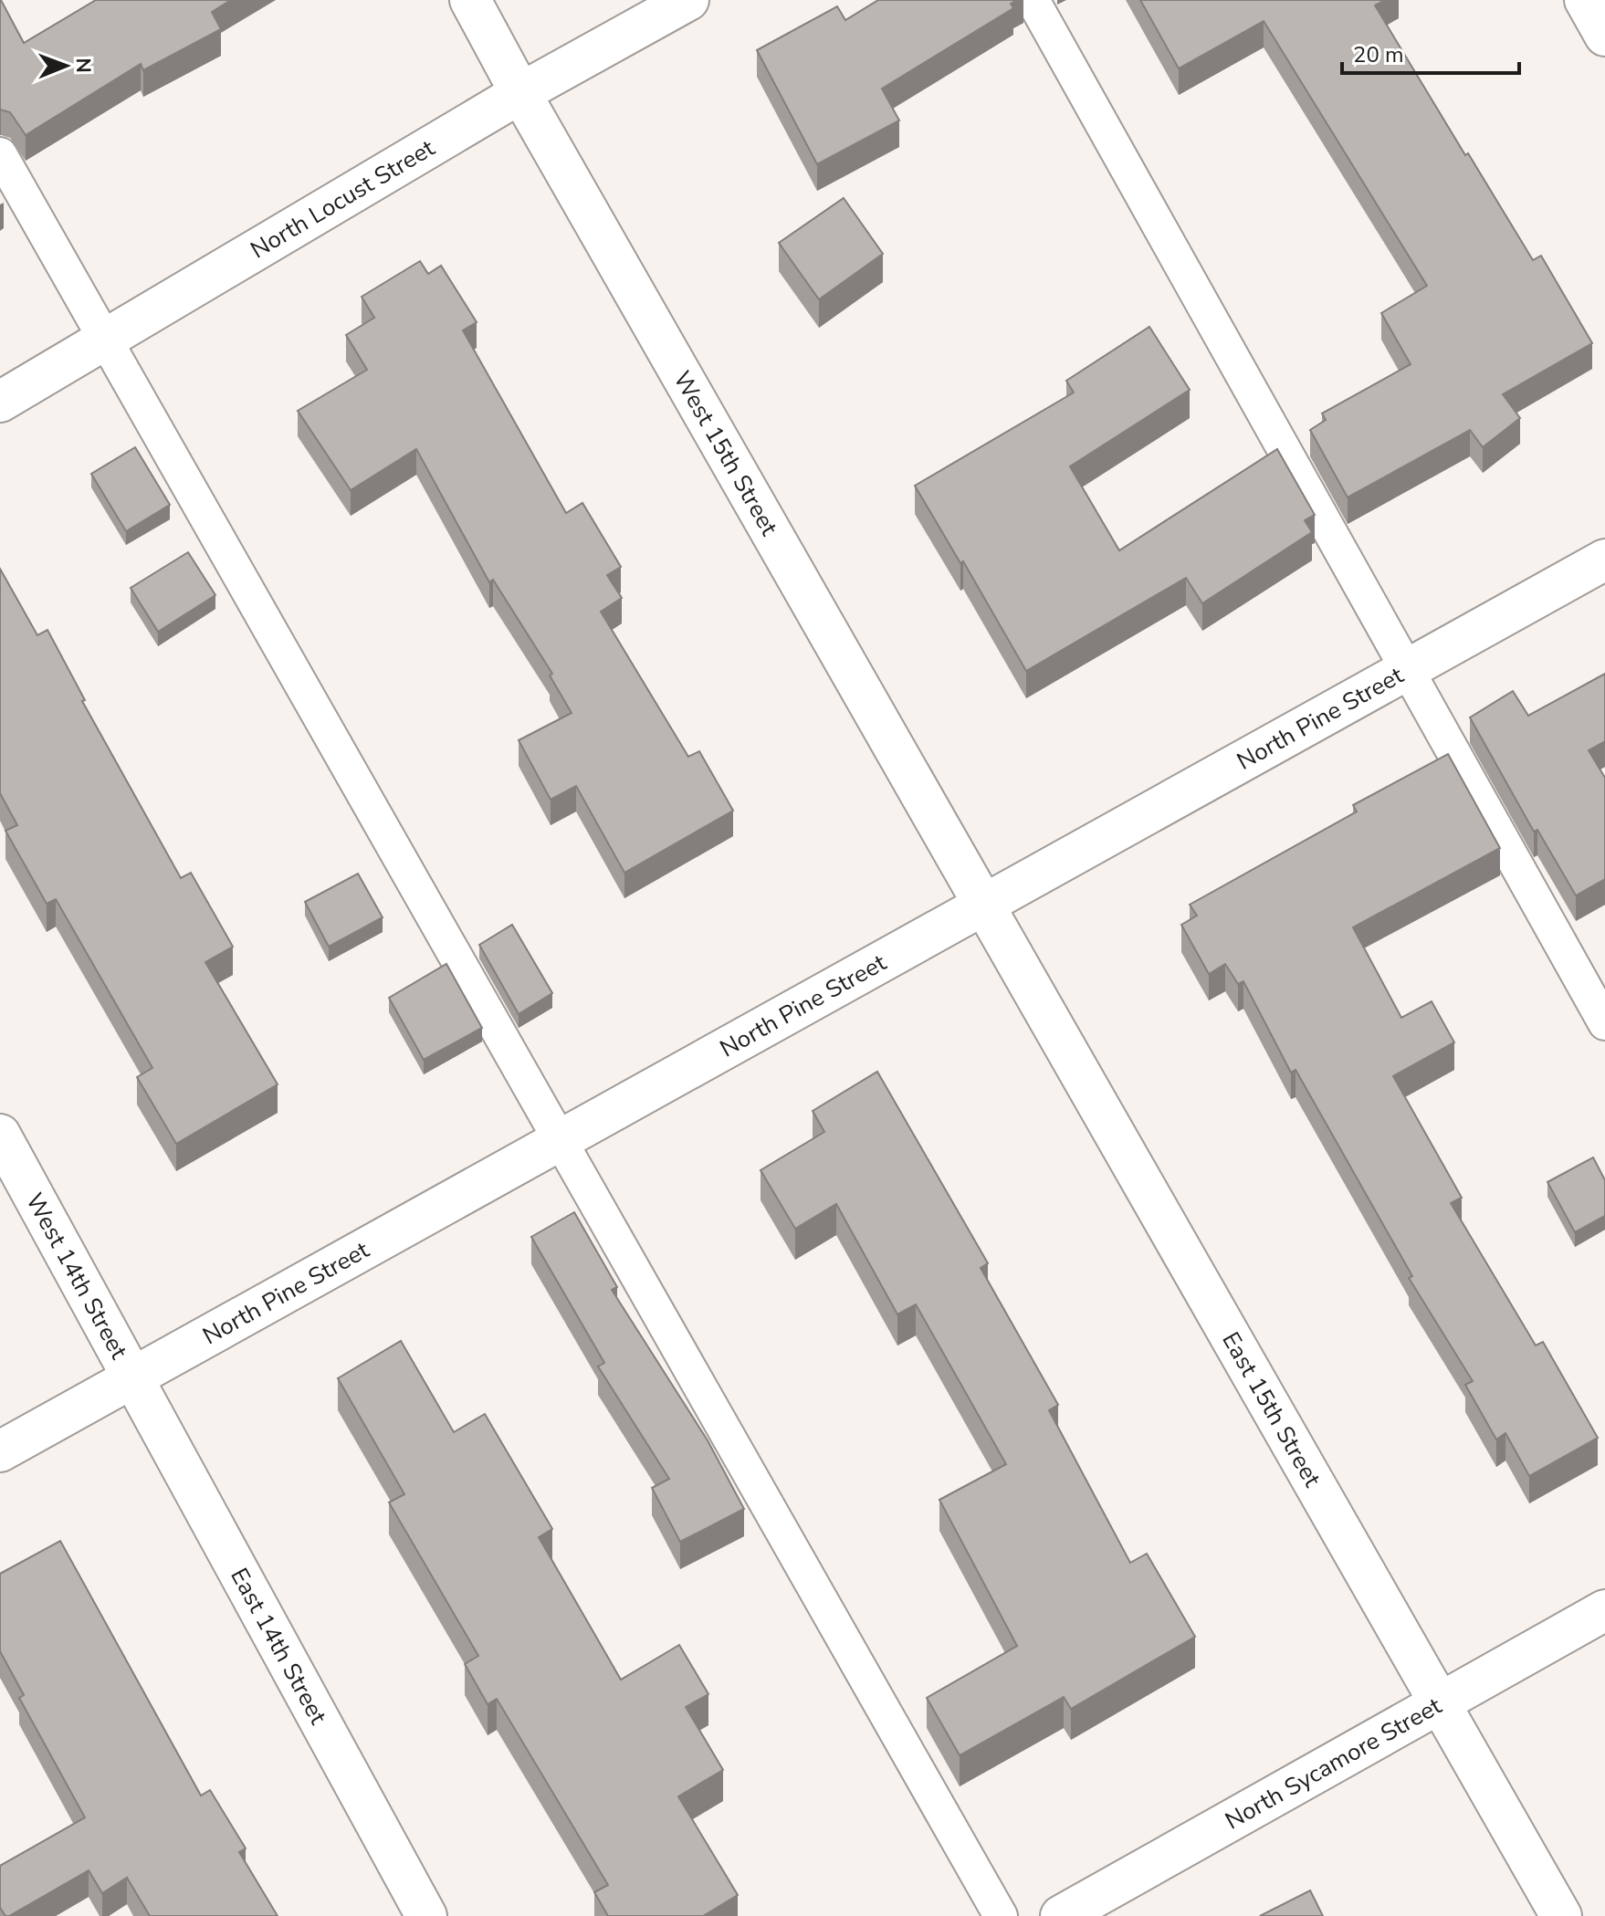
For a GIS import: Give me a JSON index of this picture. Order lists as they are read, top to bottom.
{
  "streets": {
    "street": [
      "North Locust Street",
      "West 15th Street",
      "North Pine Street",
      "West 14th Street",
      "East 15th Street",
      "East 14th Street",
      "North Sycamore Street"
    ]
  },
  "crossings": [
    ["North Locust Street", "West 15th Street"],
    ["West 15th Street", "North Pine Street"],
    ["West 15th Street", "East 15th Street"],
    ["North Pine Street", "West 14th Street"],
    ["North Pine Street", "East 15th Street"],
    ["North Pine Street", "East 14th Street"],
    ["West 14th Street", "East 14th Street"],
    ["East 15th Street", "North Sycamore Street"]
  ],
  "scale_bar": "20 m",
  "north": "right"
}
